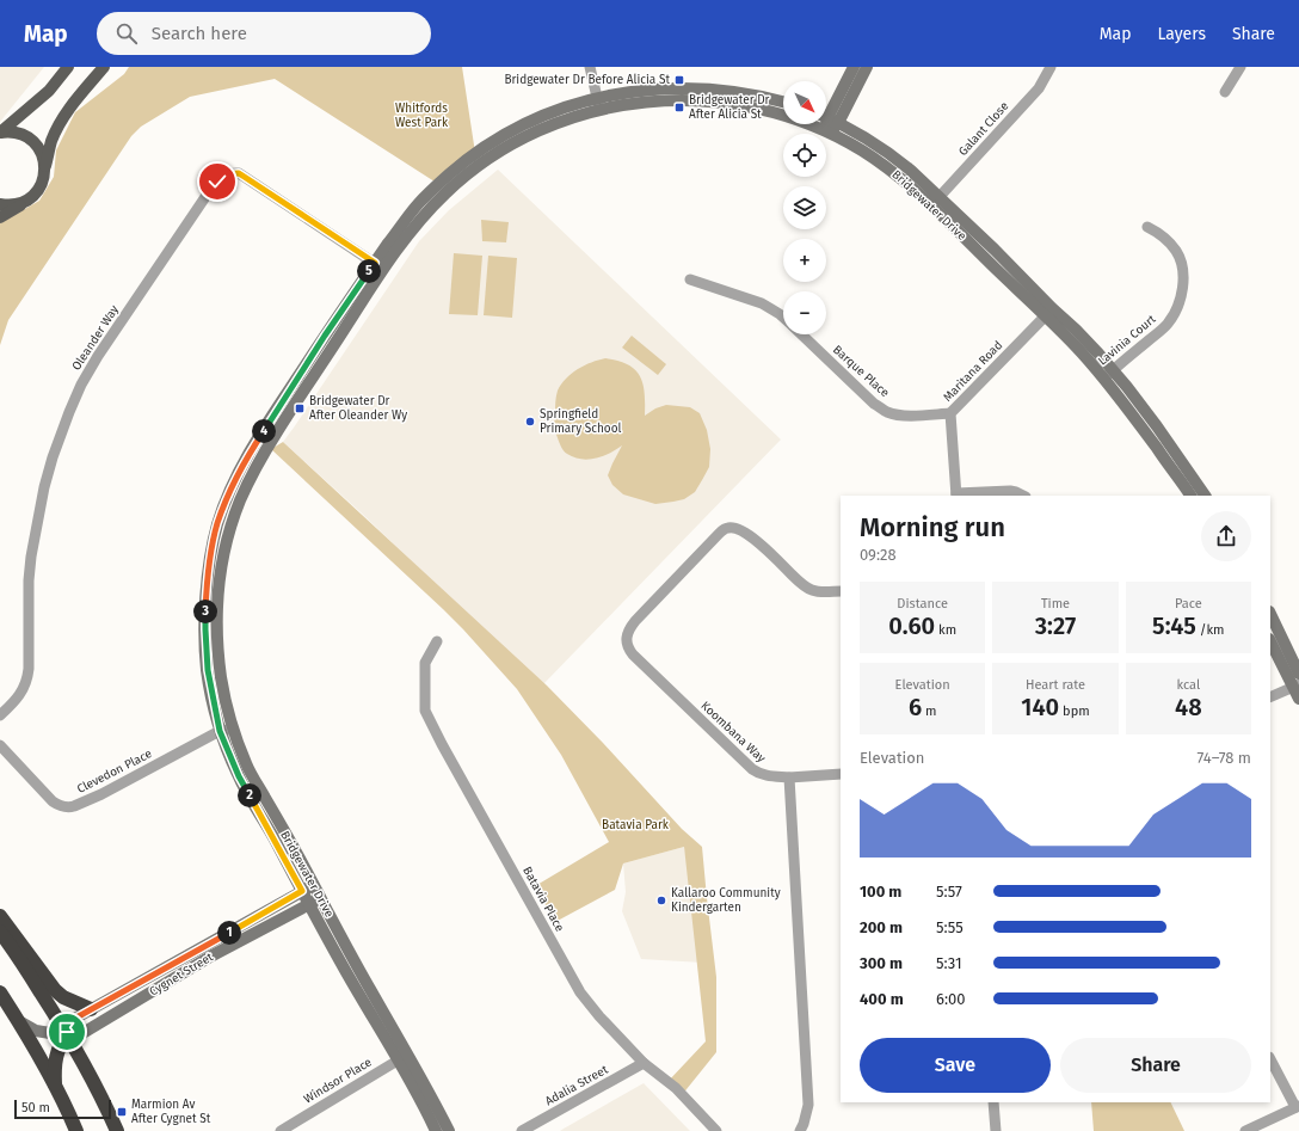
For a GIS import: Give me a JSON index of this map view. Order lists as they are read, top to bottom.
{
  "streets": {
    "street": [
      "Galant Close",
      "Bridgewater Drive",
      "Oleander Way",
      "Lavinia Court",
      "Barque Place",
      "Maritana Road",
      "Koombana Way",
      "Clevedon Place",
      "Batavia Place",
      "Cygnet Street",
      "Windsor Place",
      "Adalia Street"
    ]
  },
  "crossings": [
    ["Galant Close", "Bridgewater Drive"],
    ["Bridgewater Drive", "Oleander Way"],
    ["Bridgewater Drive", "Lavinia Court"],
    ["Bridgewater Drive", "Maritana Road"],
    ["Bridgewater Drive", "Clevedon Place"],
    ["Bridgewater Drive", "Cygnet Street"],
    ["Bridgewater Drive", "Windsor Place"],
    ["Barque Place", "Maritana Road"],
    ["Batavia Place", "Adalia Street"]
  ],
  "parks": ["Whitfords West Park", "Batavia Park"],
  "places": {
    "transit": [
      "Bridgewater Dr Before Alicia St",
      "Bridgewater Dr After Alicia St",
      "Bridgewater Dr After Oleander Wy",
      "Marmion Av After Cygnet St"
    ],
    "other": ["Springfield Primary School", "Kallaroo Community Kindergarten"]
  },
  "scale_bar": "50 m",
  "north": "bottom right",
  "page": {
    "header": "Map",
    "search": "Search here",
    "nav": ["Map", "Layers", "Share"],
    "map_buttons": ["+", "−"],
    "pins": [
      "5",
      "4",
      "3",
      "2",
      "1"
    ],
    "heading": ["Morning run", "09:28"],
    "stats": [
      ["Distance", "0.60 km"],
      ["Time", "3:27"],
      ["Pace", "5:45 /km"],
      ["Elevation", "6 m"],
      ["Heart rate", "140 bpm"],
      ["kcal", "48"]
    ],
    "chart": ["Elevation", "74–78 m"],
    "list": [
      {
        "name": "100 m",
        "note": "5:57"
      },
      {
        "name": "200 m",
        "note": "5:55"
      },
      {
        "name": "300 m",
        "note": "5:31"
      },
      {
        "name": "400 m",
        "note": "6:00"
      }
    ],
    "buttons": ["Save", "Share"],
    "scale": "50 m"
  }
}
